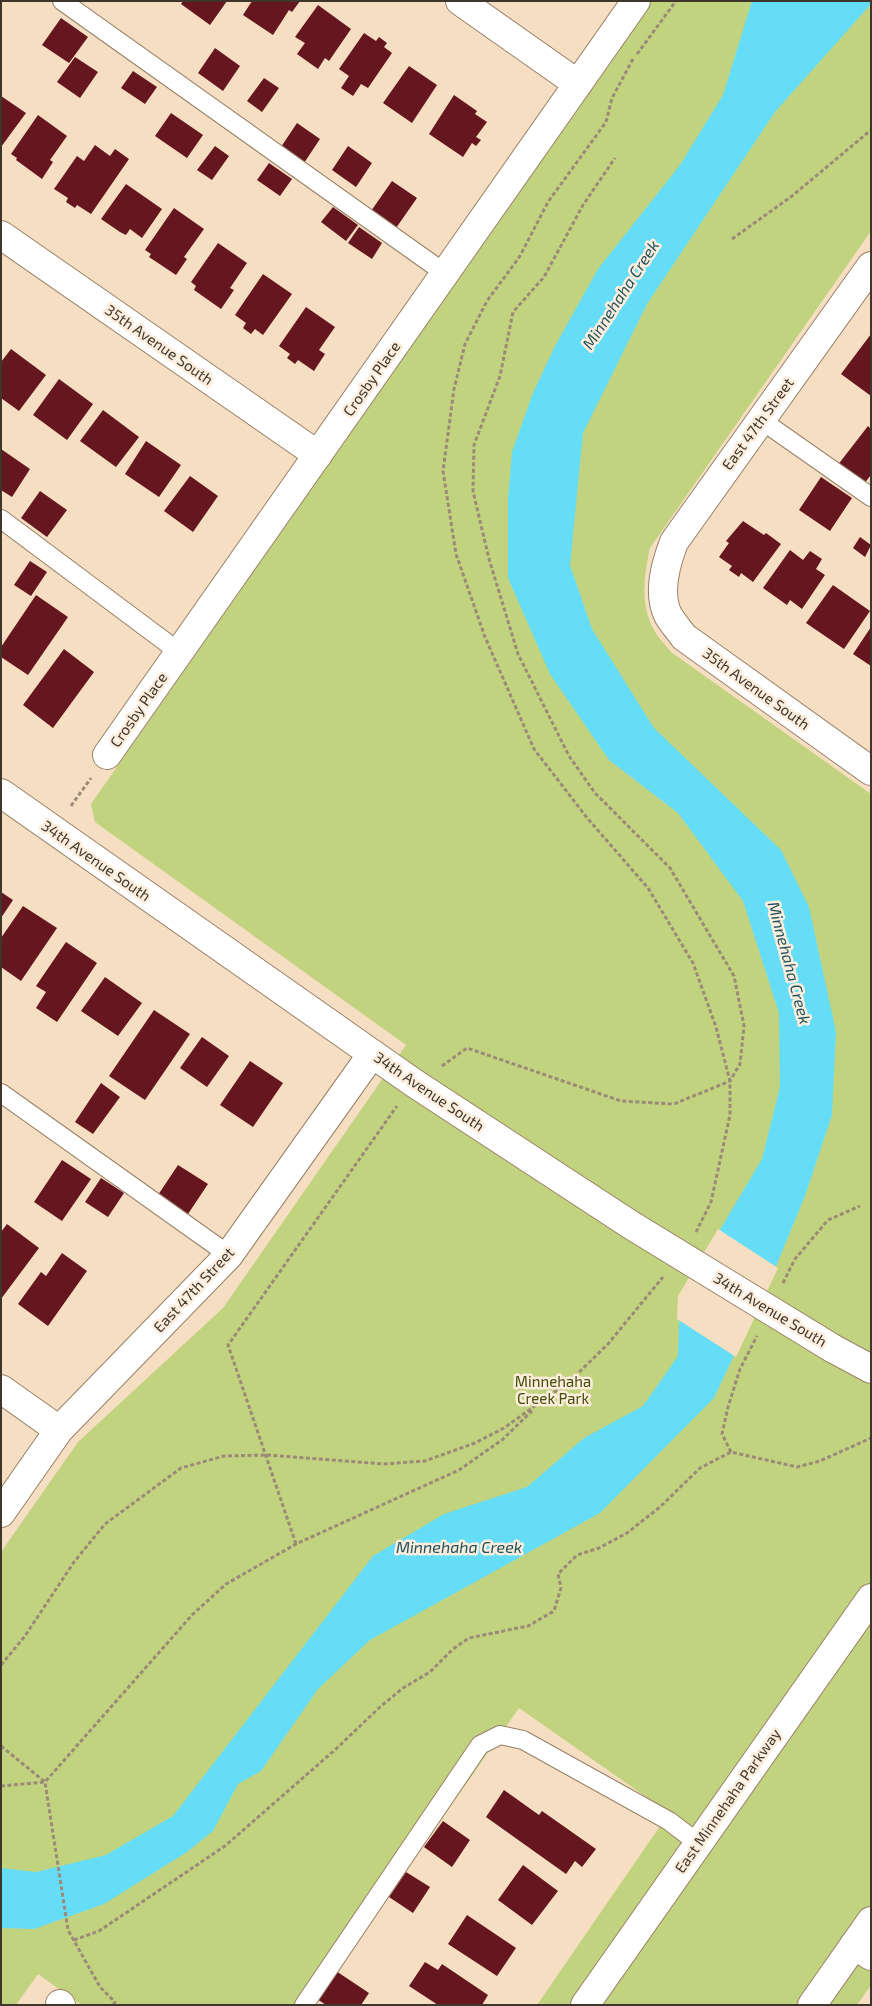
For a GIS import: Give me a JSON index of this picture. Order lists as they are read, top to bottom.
{
  "streets": {
    "street": [
      "35th Avenue South",
      "Crosby Place",
      "East 47th Street",
      "34th Avenue South",
      "East Minnehaha Parkway"
    ]
  },
  "crossings": [
    ["35th Avenue South", "Crosby Place"],
    ["35th Avenue South", "East 47th Street"],
    ["East 47th Street", "34th Avenue South"]
  ],
  "water": ["Minnehaha Creek"],
  "parks": ["Minnehaha Creek Park"]
}
